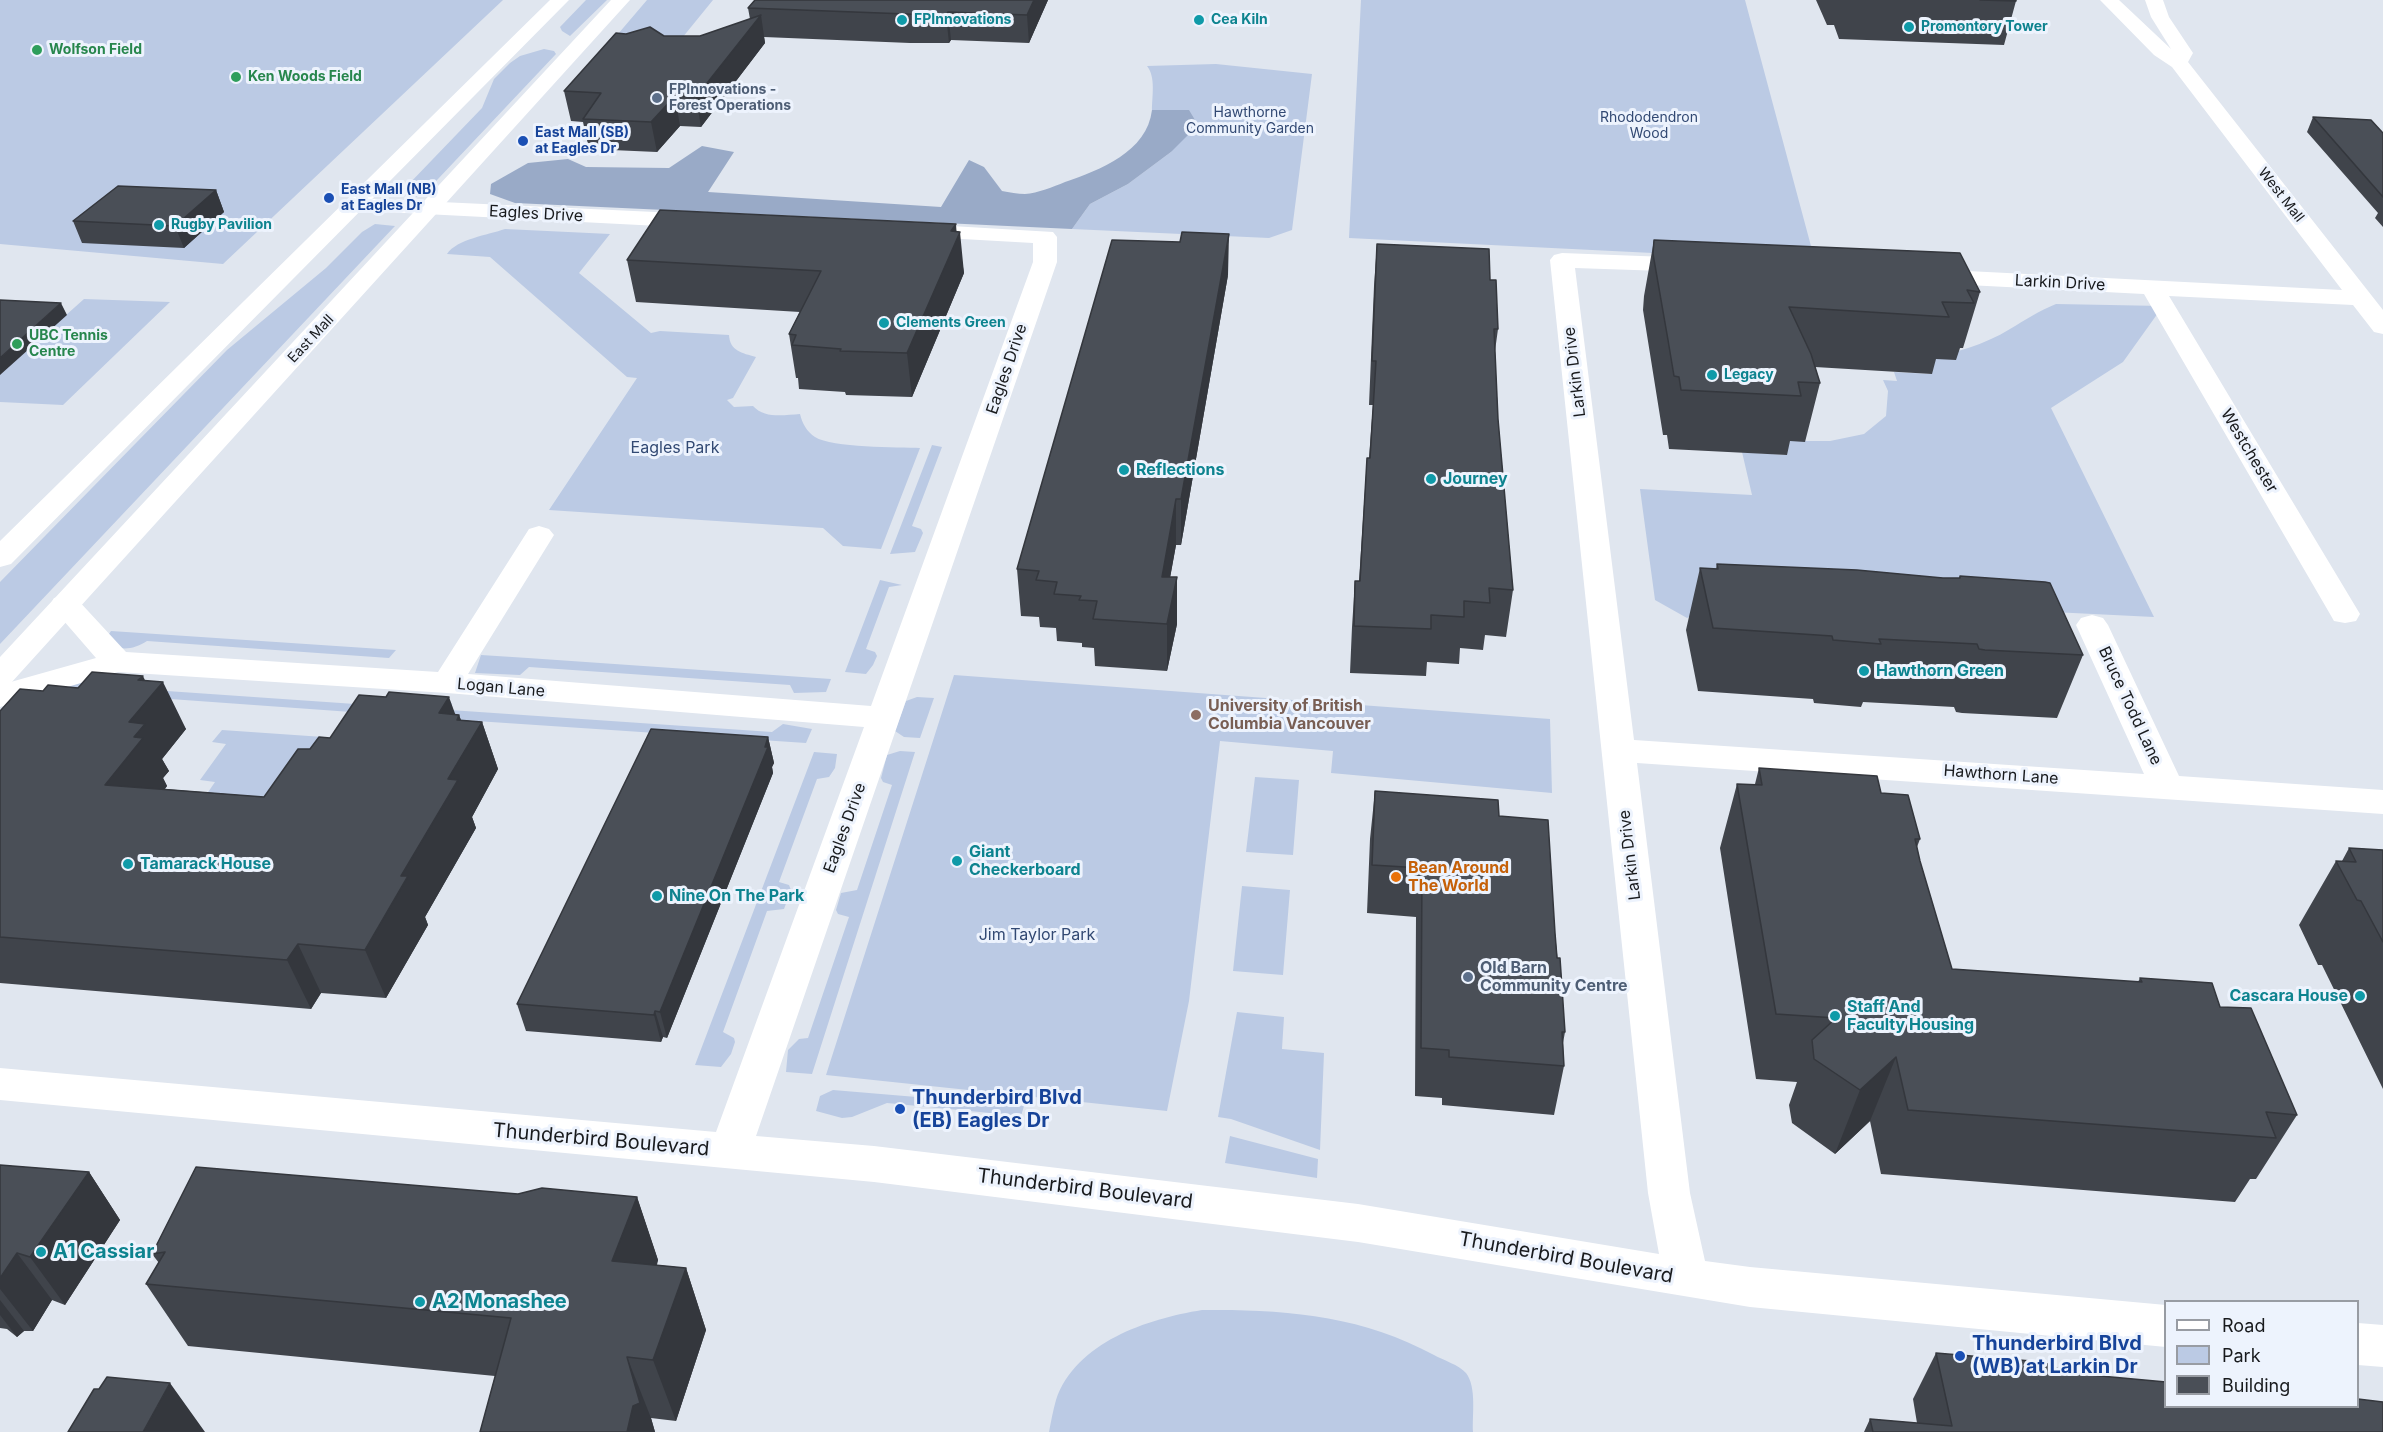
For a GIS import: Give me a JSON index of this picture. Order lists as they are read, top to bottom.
{
  "streets": {
    "street": [
      "West Mall",
      "Eagles Drive",
      "Larkin Drive",
      "East Mall",
      "Westchester",
      "Logan Lane",
      "Bruce Todd Lane",
      "Hawthorn Lane",
      "Thunderbird Boulevard"
    ]
  },
  "crossings": [
    ["West Mall", "Larkin Drive"],
    ["Eagles Drive", "East Mall"],
    ["Eagles Drive", "Logan Lane"],
    ["Eagles Drive", "Thunderbird Boulevard"],
    ["Larkin Drive", "Westchester"],
    ["Larkin Drive", "Hawthorn Lane"],
    ["Larkin Drive", "Thunderbird Boulevard"],
    ["Bruce Todd Lane", "Hawthorn Lane"]
  ],
  "parks": [
    "Hawthorne Community Garden",
    "Rhododendron Wood",
    "Eagles Park",
    "Jim Taylor Park"
  ],
  "places": [
    "FPInnovations",
    "Cea Kiln",
    "Promontory Tower",
    "Wolfson Field",
    "Ken Woods Field",
    "FPInnovations - Forest Operations",
    "East Mall (SB) at Eagles Dr",
    "East Mall (NB) at Eagles Dr",
    "Rugby Pavilion",
    "Clements Green",
    "UBC Tennis Centre",
    "Legacy",
    "Reflections",
    "Journey",
    "Hawthorn Green",
    "University of British Columbia Vancouver",
    "Giant Checkerboard",
    "Tamarack House",
    "Bean Around The World",
    "Nine On The Park",
    "Old Barn Community Centre",
    "Cascara House",
    "Staff And Faculty Housing",
    "Thunderbird Blvd (EB) Eagles Dr",
    "A1 Cassiar",
    "A2 Monashee",
    "Thunderbird Blvd (WB) at Larkin Dr"
  ],
  "legend": ["Road", "Park", "Building"]
}
